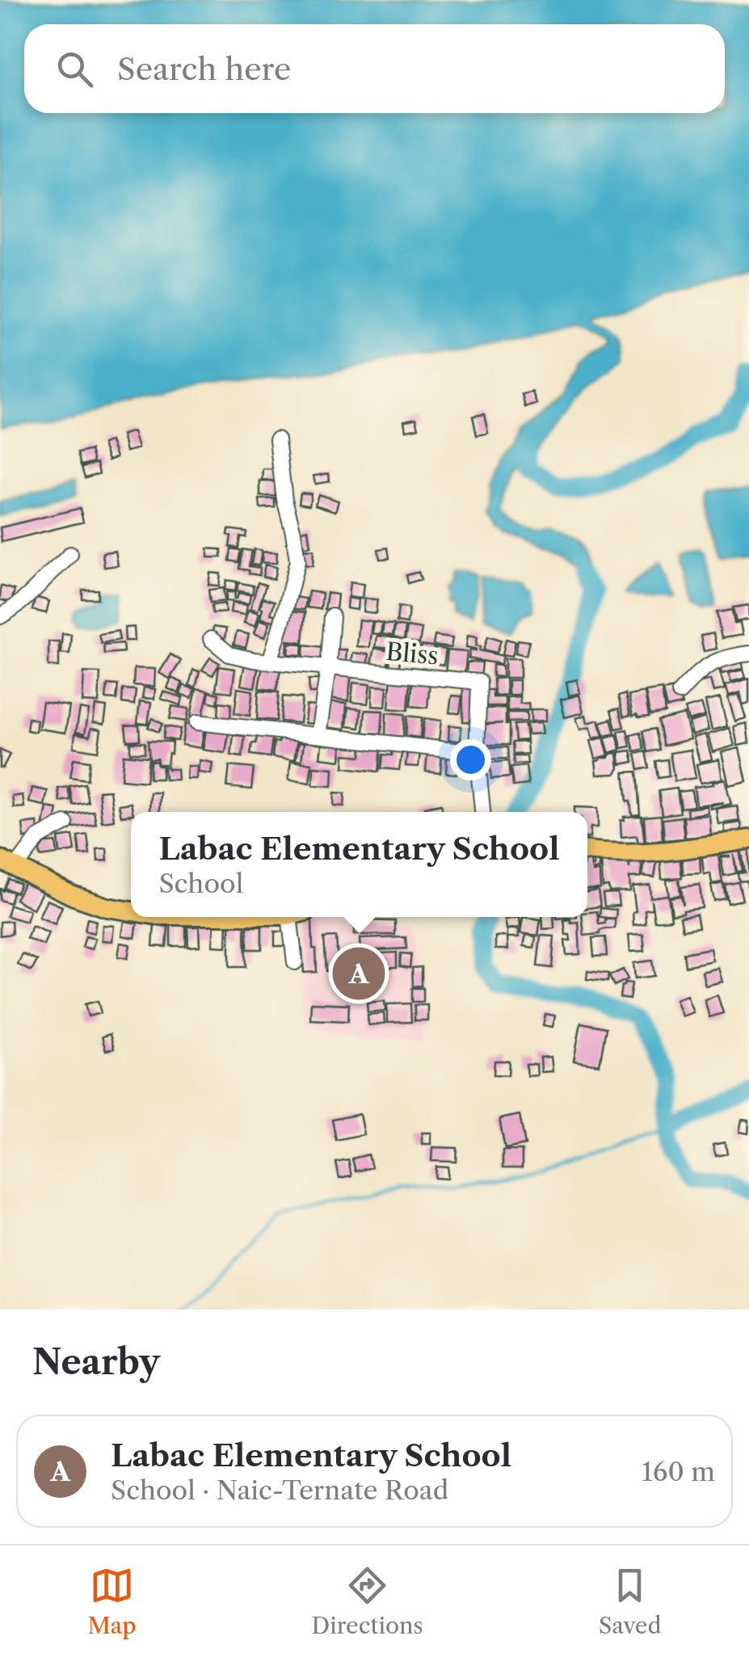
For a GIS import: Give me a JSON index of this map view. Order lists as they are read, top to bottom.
{
  "streets": {
    "street": ["Bliss"]
  },
  "page": {
    "search": "Search here",
    "popup": ["Labac Elementary School", "School"],
    "pins": "A",
    "heading": "Nearby",
    "list": [
      {
        "mark": "A",
        "name": "Labac Elementary School",
        "note": "School · Naic-Ternate Road",
        "value": "160 m"
      }
    ],
    "nav": ["Map", "Directions", "Saved"]
  }
}
